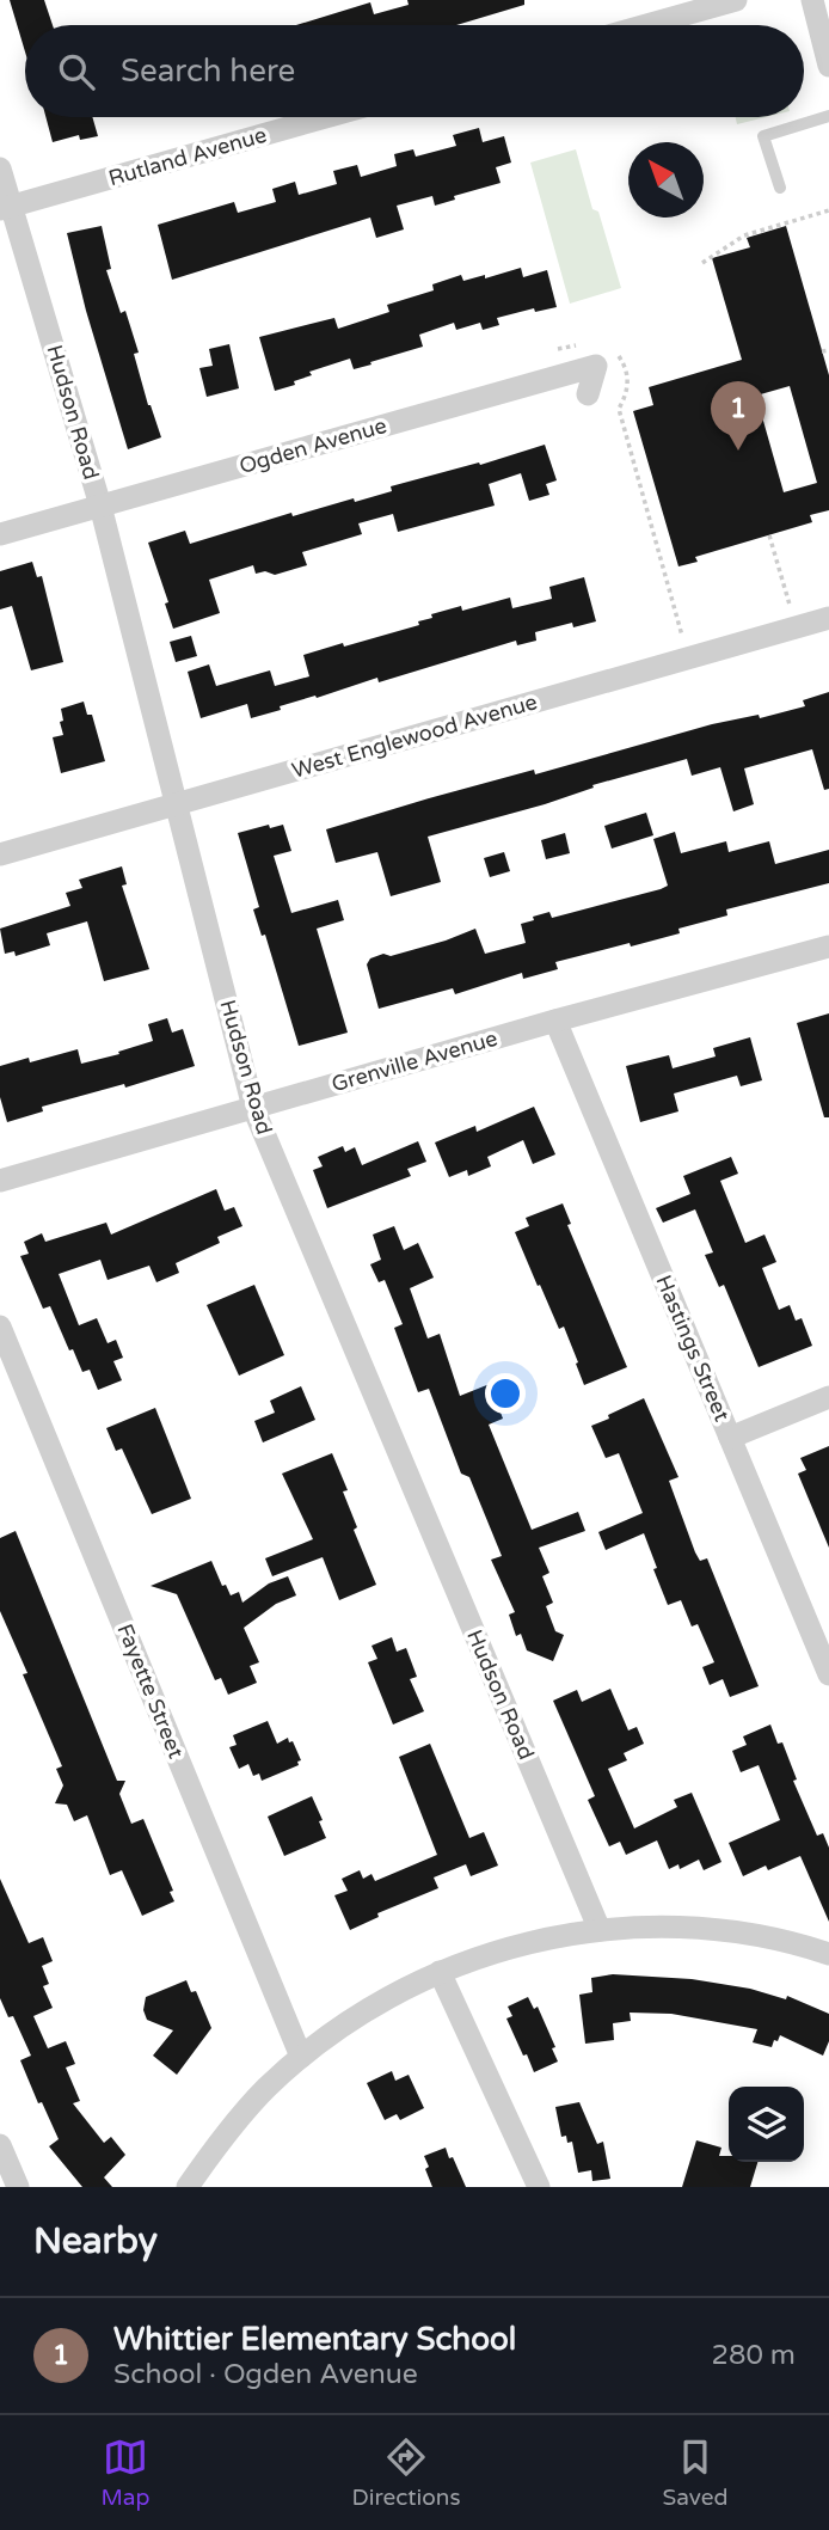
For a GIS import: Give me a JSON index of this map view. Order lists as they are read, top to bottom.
{
  "streets": {
    "street": [
      "Rutland Avenue",
      "Hudson Road",
      "Ogden Avenue",
      "West Englewood Avenue",
      "Grenville Avenue",
      "Hastings Street",
      "Fayette Street"
    ]
  },
  "crossings": [
    ["Rutland Avenue", "Hudson Road"],
    ["Hudson Road", "Ogden Avenue"],
    ["Hudson Road", "West Englewood Avenue"],
    ["Hudson Road", "Grenville Avenue"],
    ["Grenville Avenue", "Hastings Street"]
  ],
  "north": "top left",
  "page": {
    "search": "Search here",
    "pins": "1",
    "heading": "Nearby",
    "list": [
      {
        "mark": "1",
        "name": "Whittier Elementary School",
        "note": "School · Ogden Avenue",
        "value": "280 m"
      }
    ],
    "nav": ["Map", "Directions", "Saved"]
  }
}
